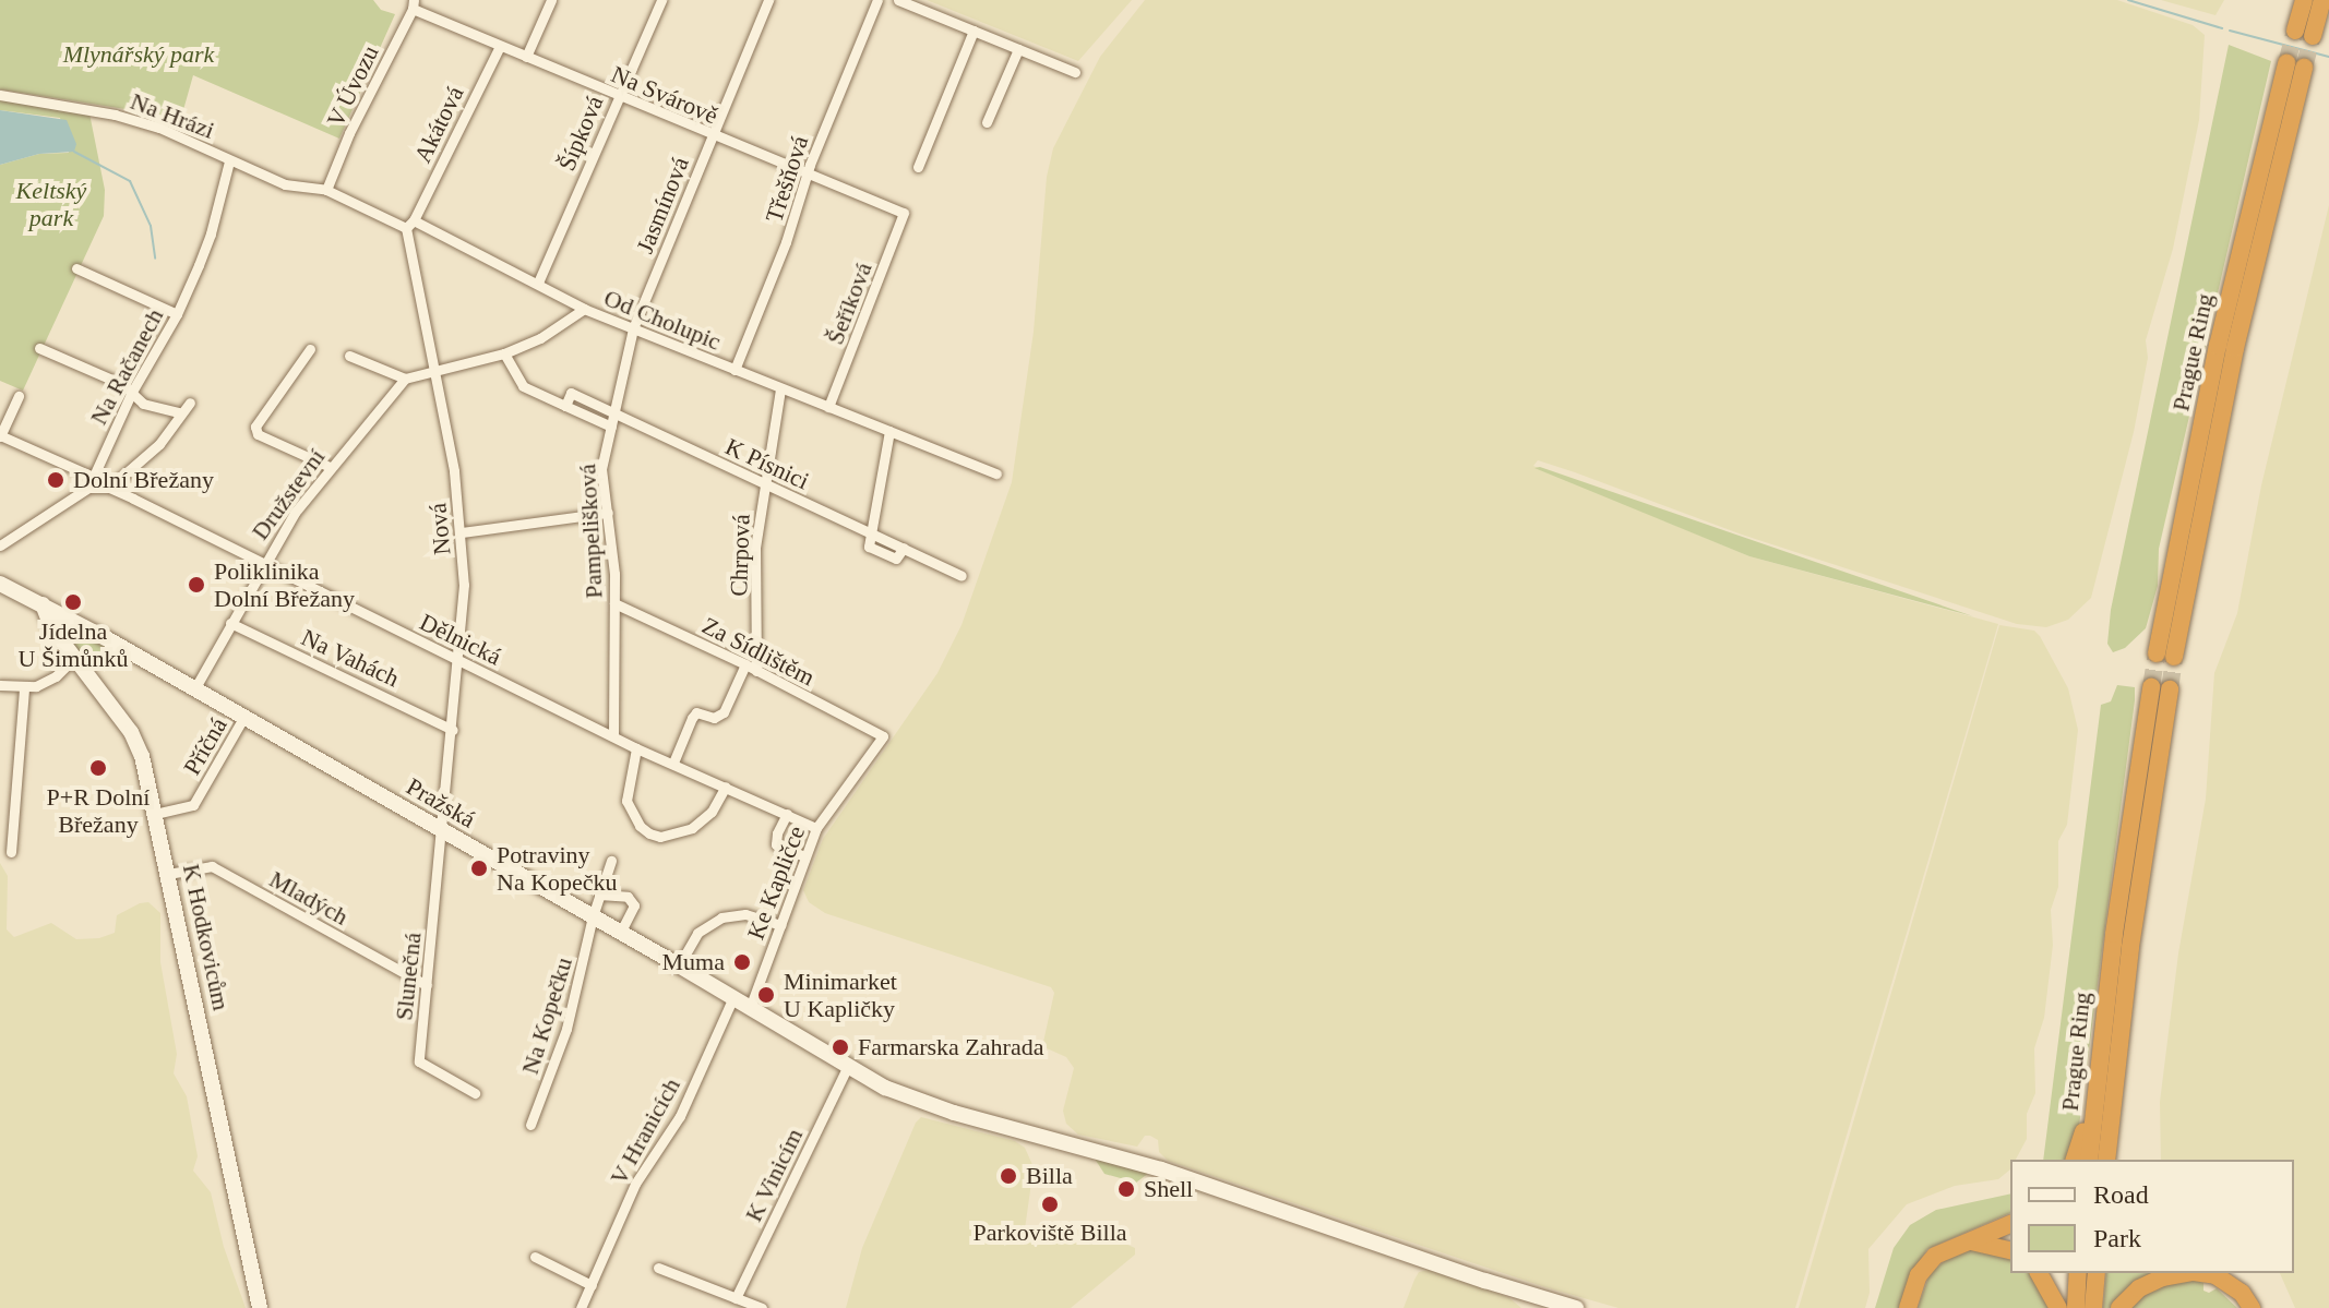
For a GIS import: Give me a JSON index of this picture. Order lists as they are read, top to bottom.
{
  "streets": {
    "highway": ["Prague Ring"],
    "street": [
      "V Úvozu",
      "Na Svárově",
      "Na Hrázi",
      "Akátová",
      "Šípková",
      "Třešňová",
      "Jasmínová",
      "Šeříková",
      "Od Cholupic",
      "Na Račanech",
      "K Písnici",
      "Družstevní",
      "Nová",
      "Pampelišková",
      "Chrpová",
      "Dělnická",
      "Za Sídlištěm",
      "Na Vahách",
      "Příčná",
      "Pražská",
      "Ke Kapličce",
      "Mladých",
      "K Hodkovicům",
      "Slunečná",
      "Na Kopečku",
      "V Hranicích",
      "K Vinicím"
    ]
  },
  "crossings": [
    ["V Úvozu", "Na Svárově"],
    ["V Úvozu", "Na Hrázi"],
    ["V Úvozu", "Od Cholupic"],
    ["Na Svárově", "Akátová"],
    ["Na Svárově", "Šípková"],
    ["Na Svárově", "Třešňová"],
    ["Na Svárově", "Jasmínová"],
    ["Na Svárově", "Šeříková"],
    ["Na Hrázi", "Od Cholupic"],
    ["Na Hrázi", "Na Račanech"],
    ["Akátová", "Od Cholupic"],
    ["Akátová", "Nová"],
    ["Šípková", "Od Cholupic"],
    ["Třešňová", "Od Cholupic"],
    ["Jasmínová", "Od Cholupic"],
    ["Jasmínová", "Pampelišková"],
    ["Šeříková", "Od Cholupic"],
    ["Od Cholupic", "Nová"],
    ["Od Cholupic", "Pampelišková"],
    ["Od Cholupic", "Chrpová"],
    ["Na Račanech", "Dělnická"],
    ["K Písnici", "Pampelišková"],
    ["K Písnici", "Chrpová"],
    ["Družstevní", "Dělnická"],
    ["Družstevní", "Na Vahách"],
    ["Družstevní", "Pražská"],
    ["Nová", "Dělnická"],
    ["Nová", "Na Vahách"],
    ["Nová", "Pražská"],
    ["Nová", "Slunečná"],
    ["Pampelišková", "Dělnická"],
    ["Pampelišková", "Za Sídlištěm"],
    ["Chrpová", "Za Sídlištěm"],
    ["Dělnická", "Ke Kapličce"],
    ["Za Sídlištěm", "Ke Kapličce"],
    ["Příčná", "Pražská"],
    ["Příčná", "K Hodkovicům"],
    ["Pražská", "Ke Kapličce"],
    ["Pražská", "K Hodkovicům"],
    ["Pražská", "Slunečná"],
    ["Pražská", "Na Kopečku"],
    ["Pražská", "V Hranicích"],
    ["Pražská", "K Vinicím"],
    ["Mladých", "K Hodkovicům"],
    ["Mladých", "Slunečná"]
  ],
  "parks": ["Mlynářský park", "Keltský park"],
  "places": [
    "Dolní Břežany",
    "Poliklinika Dolní Břežany",
    "Jídelna U Šimůnků",
    "P+R Dolní Břežany",
    "Potraviny Na Kopečku",
    "Muma",
    "Minimarket U Kapličky",
    "Farmarska Zahrada",
    "Billa",
    "Shell",
    "Parkoviště Billa"
  ],
  "legend": ["Road", "Park"]
}
